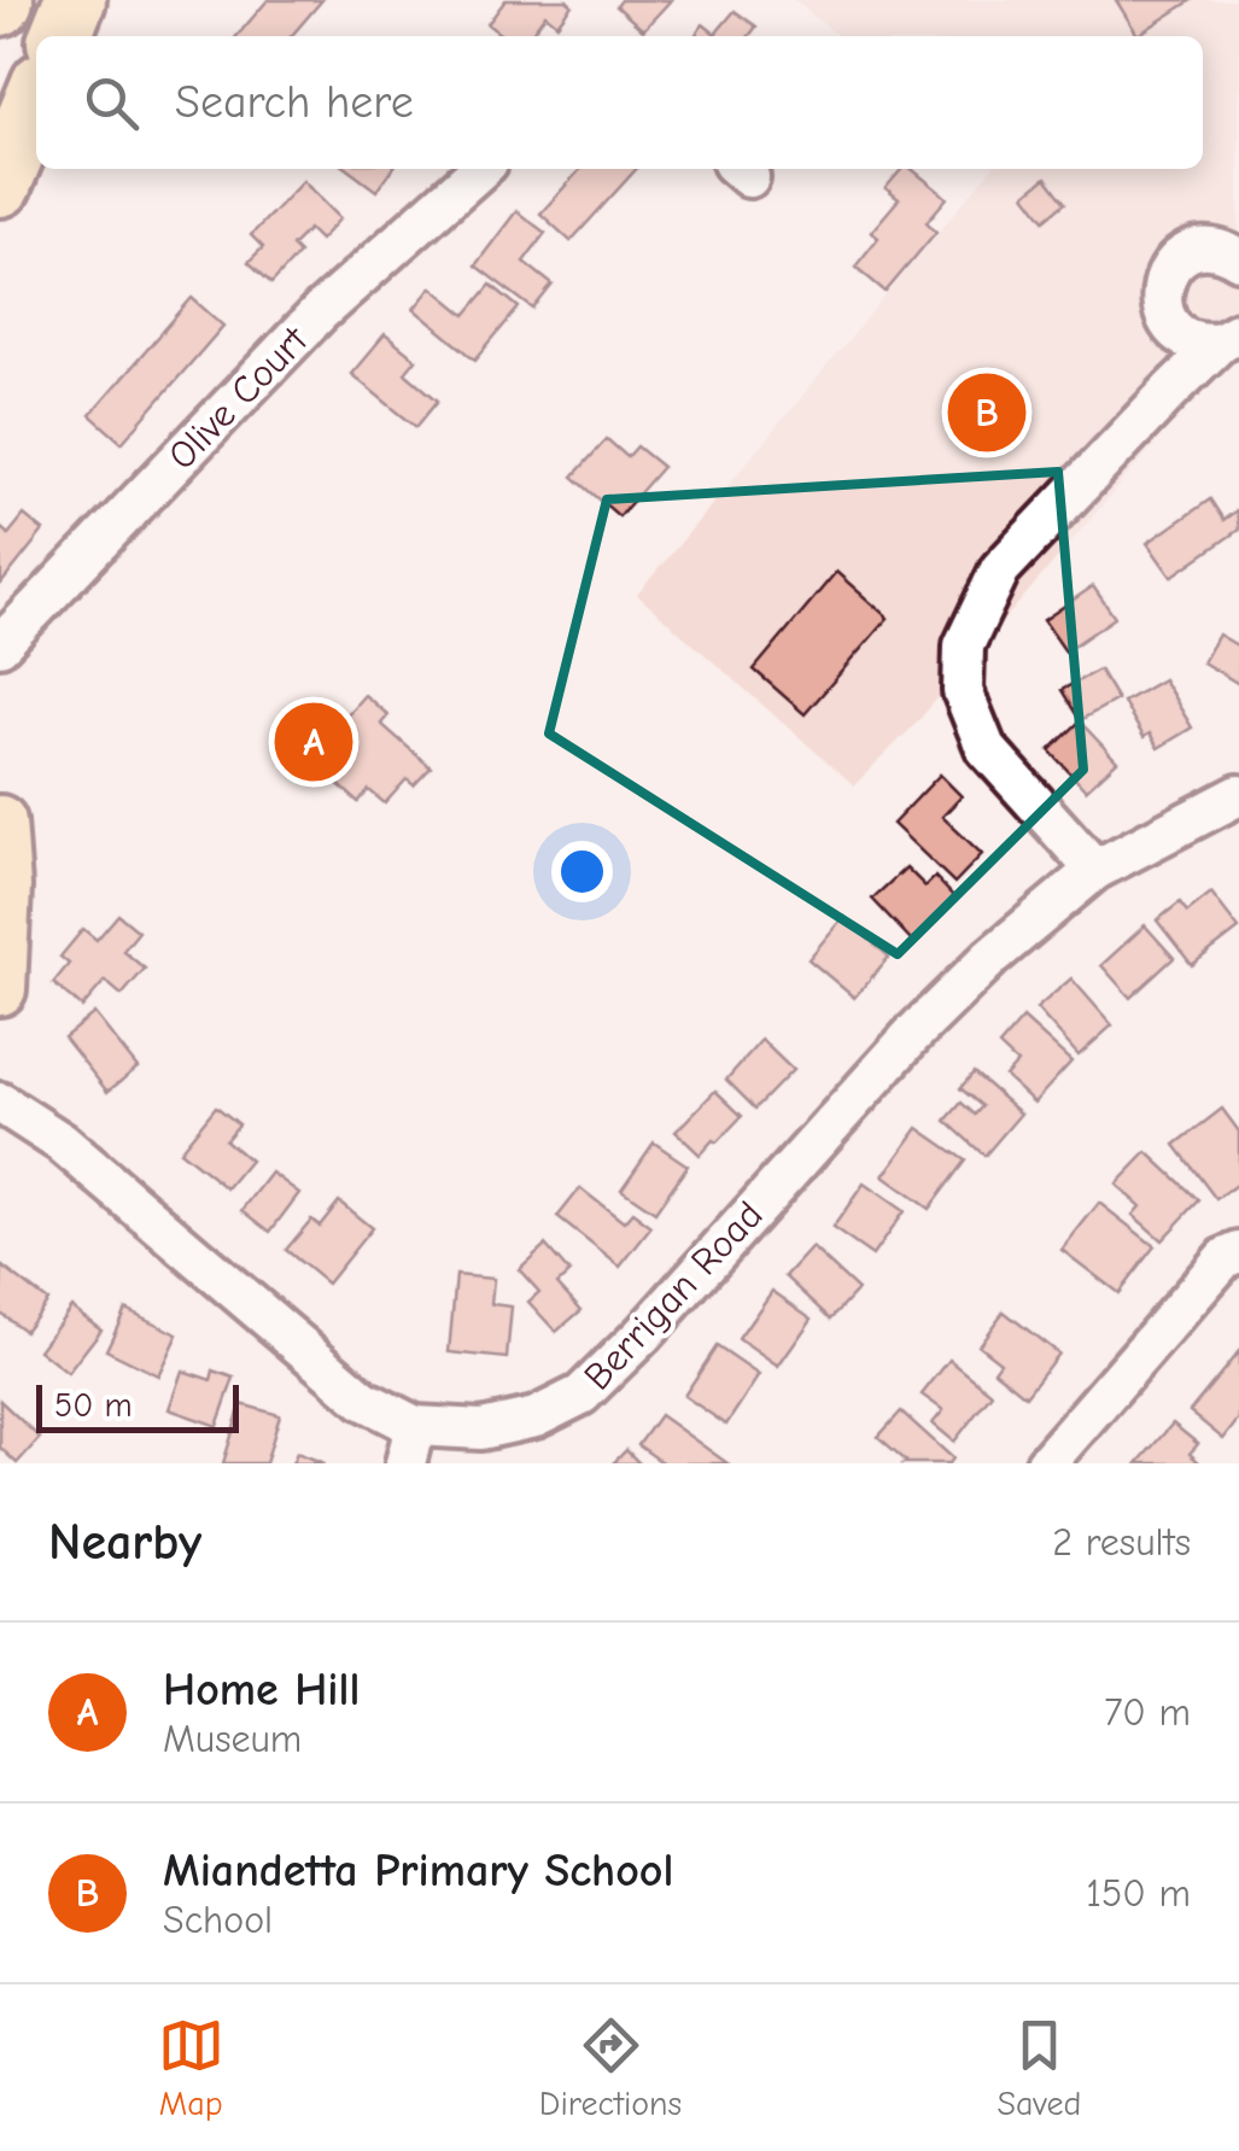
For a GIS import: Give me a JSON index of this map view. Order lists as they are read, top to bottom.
{
  "streets": {
    "street": ["Olive Court", "Berrigan Road"]
  },
  "scale_bar": "50 m",
  "page": {
    "search": "Search here",
    "pins": ["B", "A"],
    "scale": "50 m",
    "heading": ["Nearby", "2 results"],
    "list": [
      {
        "mark": "A",
        "name": "Home Hill",
        "note": "Museum",
        "value": "70 m"
      },
      {
        "mark": "B",
        "name": "Miandetta Primary School",
        "note": "School",
        "value": "150 m"
      }
    ],
    "nav": ["Map", "Directions", "Saved"]
  }
}
